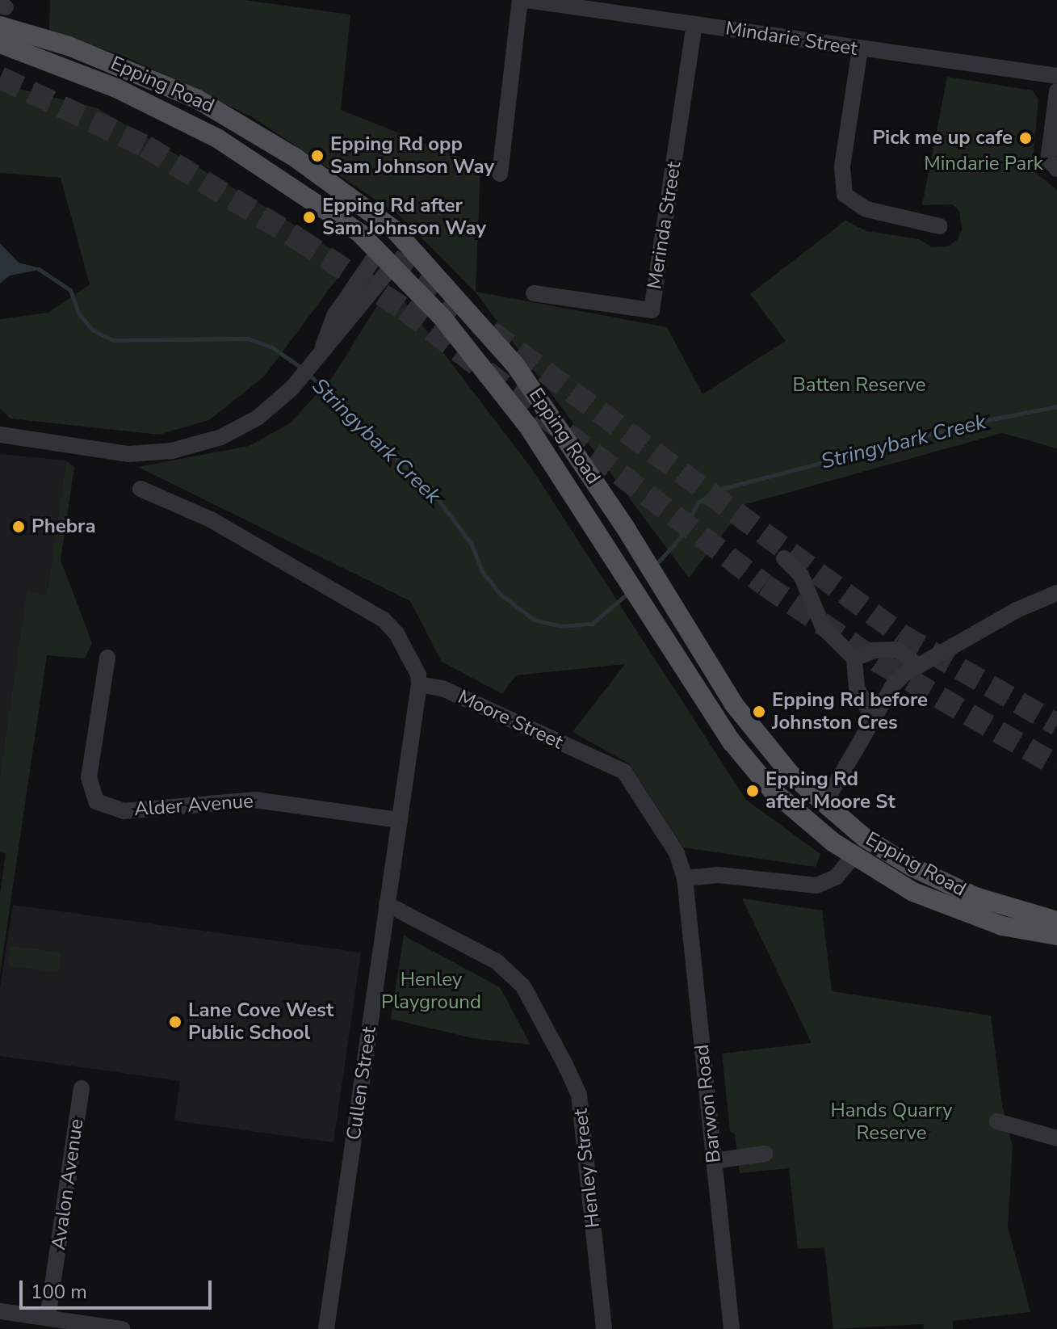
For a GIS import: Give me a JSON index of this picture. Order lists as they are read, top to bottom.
{
  "streets": {
    "main road": ["Epping Road"],
    "street": [
      "Mindarie Street",
      "Merinda Street",
      "Moore Street",
      "Alder Avenue",
      "Cullen Street",
      "Barwon Road",
      "Henley Street",
      "Avalon Avenue"
    ]
  },
  "crossings": [
    ["Mindarie Street", "Merinda Street"],
    ["Moore Street", "Cullen Street"],
    ["Moore Street", "Barwon Road"],
    ["Alder Avenue", "Cullen Street"],
    ["Cullen Street", "Henley Street"]
  ],
  "water": ["Stringybark Creek"],
  "parks": [
    "Mindarie Park",
    "Batten Reserve",
    "Henley Playground",
    "Hands Quarry Reserve"
  ],
  "places": [
    "Pick me up cafe",
    "Epping Rd opp Sam Johnson Way",
    "Epping Rd after Sam Johnson Way",
    "Phebra",
    "Epping Rd before Johnston Cres",
    "Epping Rd after Moore St",
    "Lane Cove West Public School"
  ],
  "scale_bar": "100 m"
}
